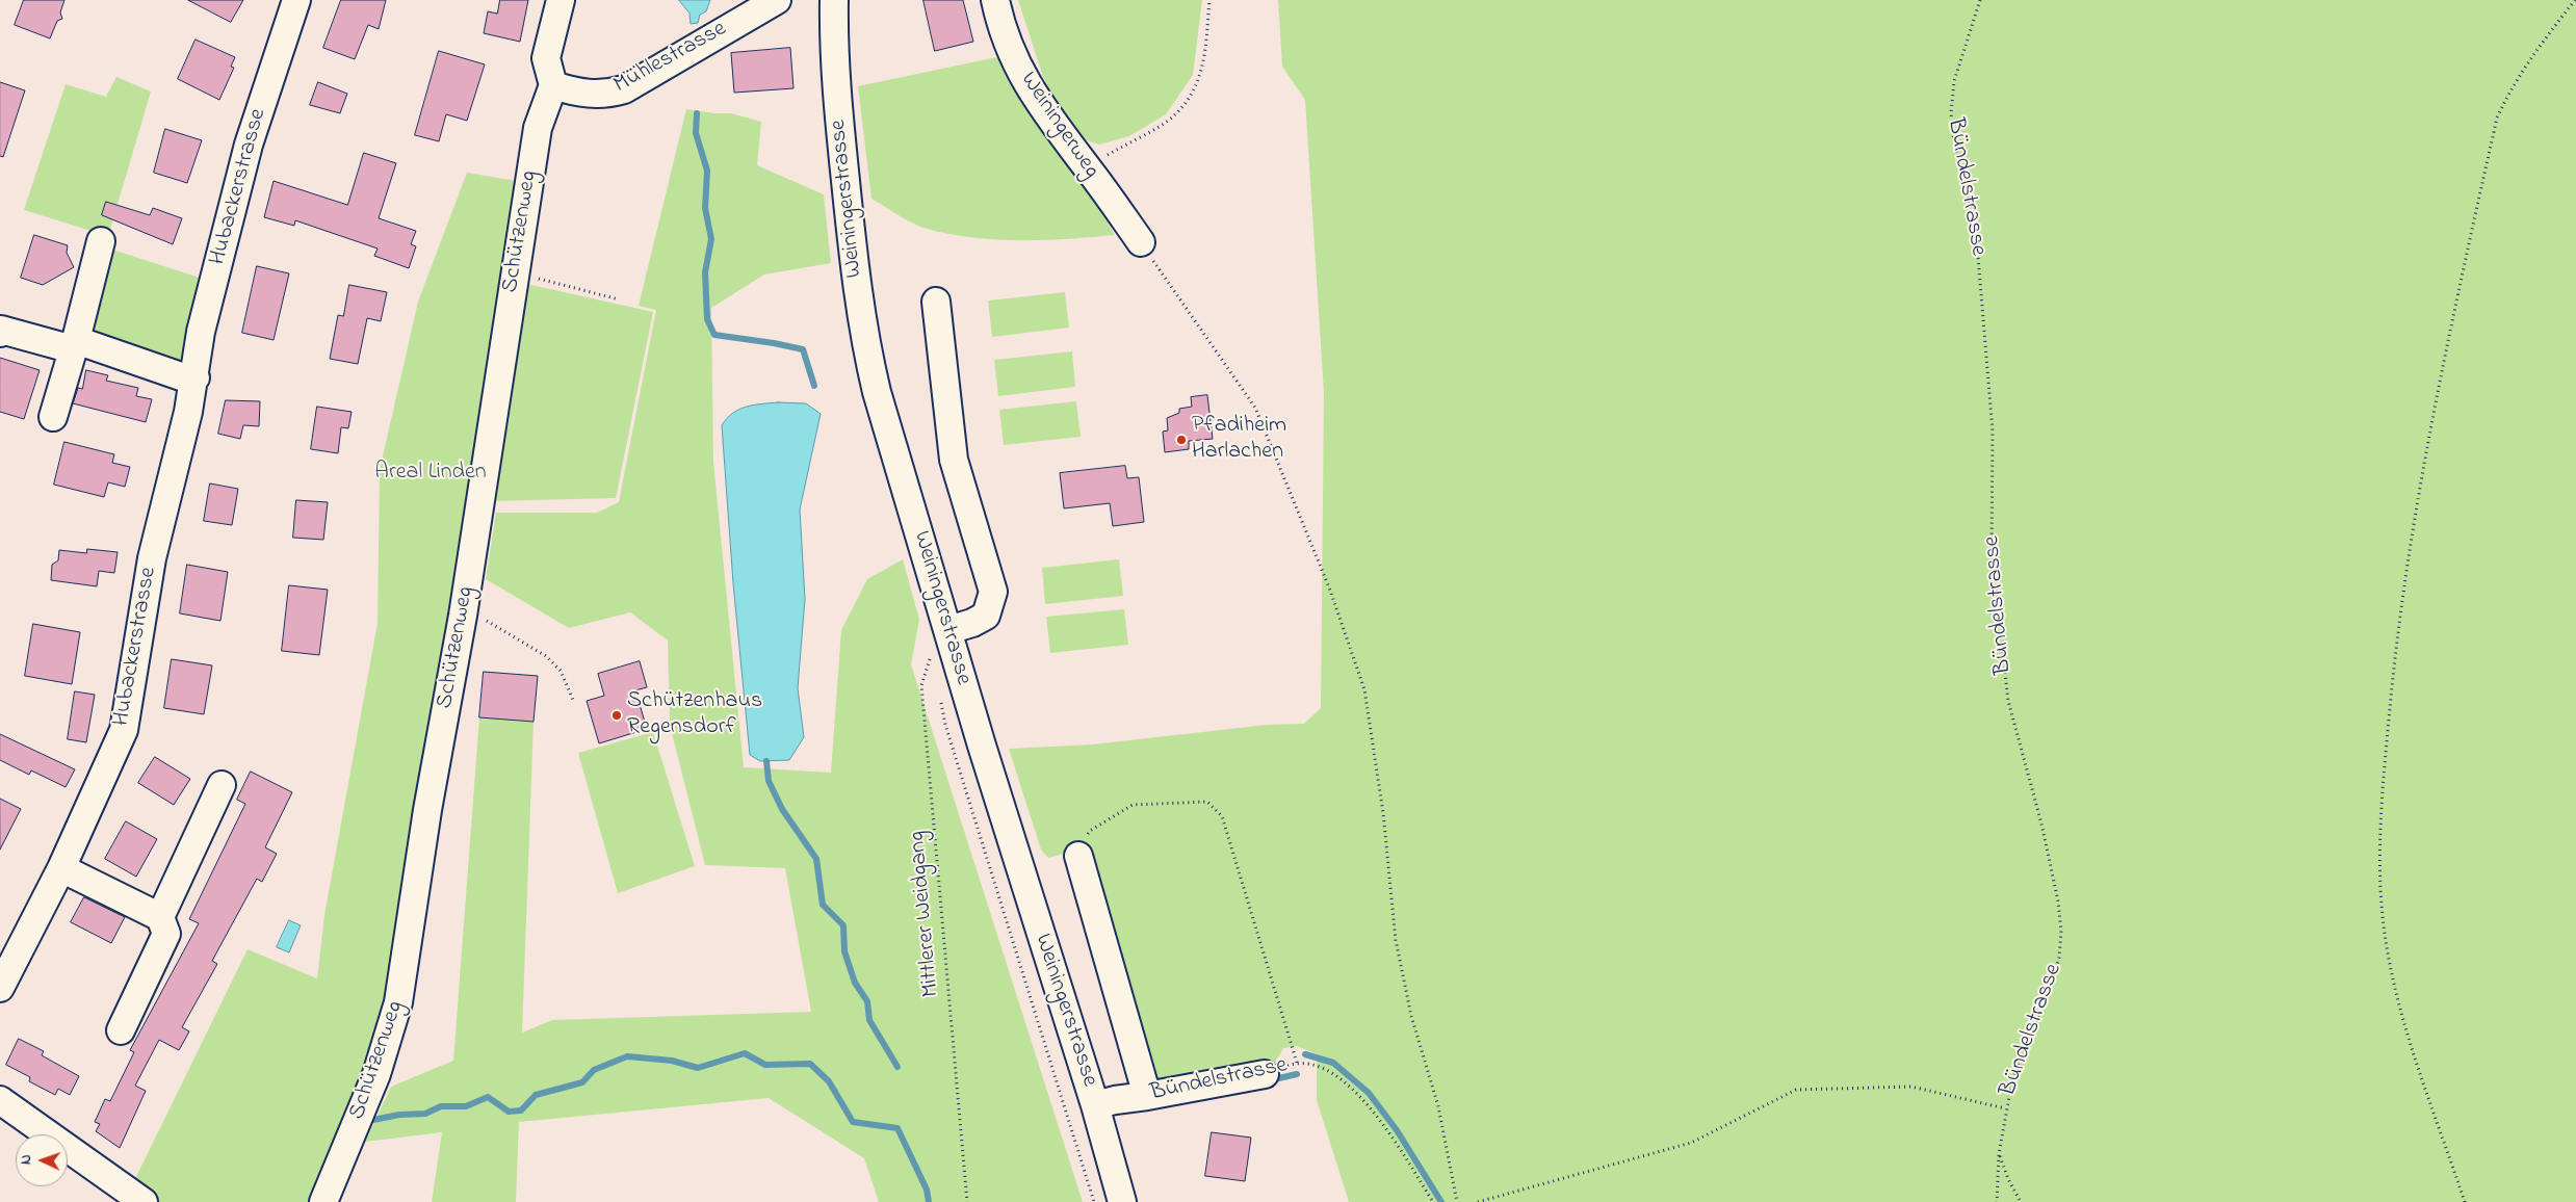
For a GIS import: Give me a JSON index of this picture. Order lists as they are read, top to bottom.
{
  "streets": {
    "street": [
      "Mühlestrasse",
      "Weiningerweg",
      "Hubackerstrasse",
      "Bündelstrasse",
      "Weiningerstrasse",
      "Schützenweg"
    ],
    "path": ["Mittlerer Weidgang"]
  },
  "crossings": [
    ["Mühlestrasse", "Schützenweg"],
    ["Bündelstrasse", "Weiningerstrasse"],
    ["Weiningerstrasse", "Mittlerer Weidgang"]
  ],
  "parks": ["Areal Linden"],
  "places": ["Pfadiheim Harlachen", "Schützenhaus Regensdorf"],
  "north": "left"
}
